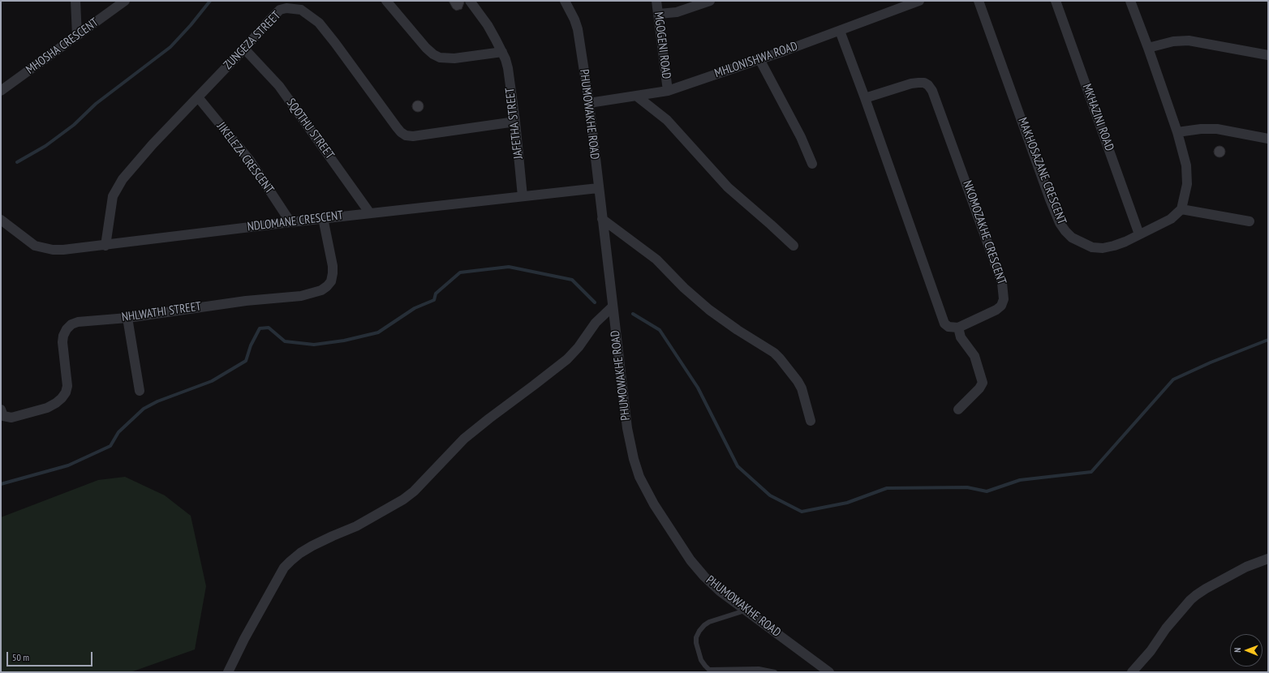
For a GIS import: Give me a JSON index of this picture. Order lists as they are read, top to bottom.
{
  "streets": {
    "street": [
      "ZUNGEZA STREET",
      "MGOGENI ROAD",
      "MHOSHA CRESCENT",
      "MHLONISHWA ROAD",
      "PHUMOWAKHE ROAD",
      "MKHAZINI ROAD",
      "JAFETHA STREET",
      "SQOTHU STREET",
      "JIKELEZA CRESCENT",
      "MAKHOSAZANE CRESCENT",
      "NDLOMANE CRESCENT",
      "NKOMOZAKHE CRESCENT",
      "NHLWATHI STREET"
    ]
  },
  "crossings": [
    ["ZUNGEZA STREET", "JAFETHA STREET"],
    ["ZUNGEZA STREET", "SQOTHU STREET"],
    ["ZUNGEZA STREET", "JIKELEZA CRESCENT"],
    ["ZUNGEZA STREET", "NDLOMANE CRESCENT"],
    ["MGOGENI ROAD", "MHLONISHWA ROAD"],
    ["MHLONISHWA ROAD", "PHUMOWAKHE ROAD"],
    ["PHUMOWAKHE ROAD", "NDLOMANE CRESCENT"],
    ["MKHAZINI ROAD", "MAKHOSAZANE CRESCENT"],
    ["JAFETHA STREET", "NDLOMANE CRESCENT"],
    ["SQOTHU STREET", "NDLOMANE CRESCENT"],
    ["JIKELEZA CRESCENT", "NDLOMANE CRESCENT"],
    ["NDLOMANE CRESCENT", "NHLWATHI STREET"]
  ],
  "scale_bar": "50 m",
  "north": "left"
}
